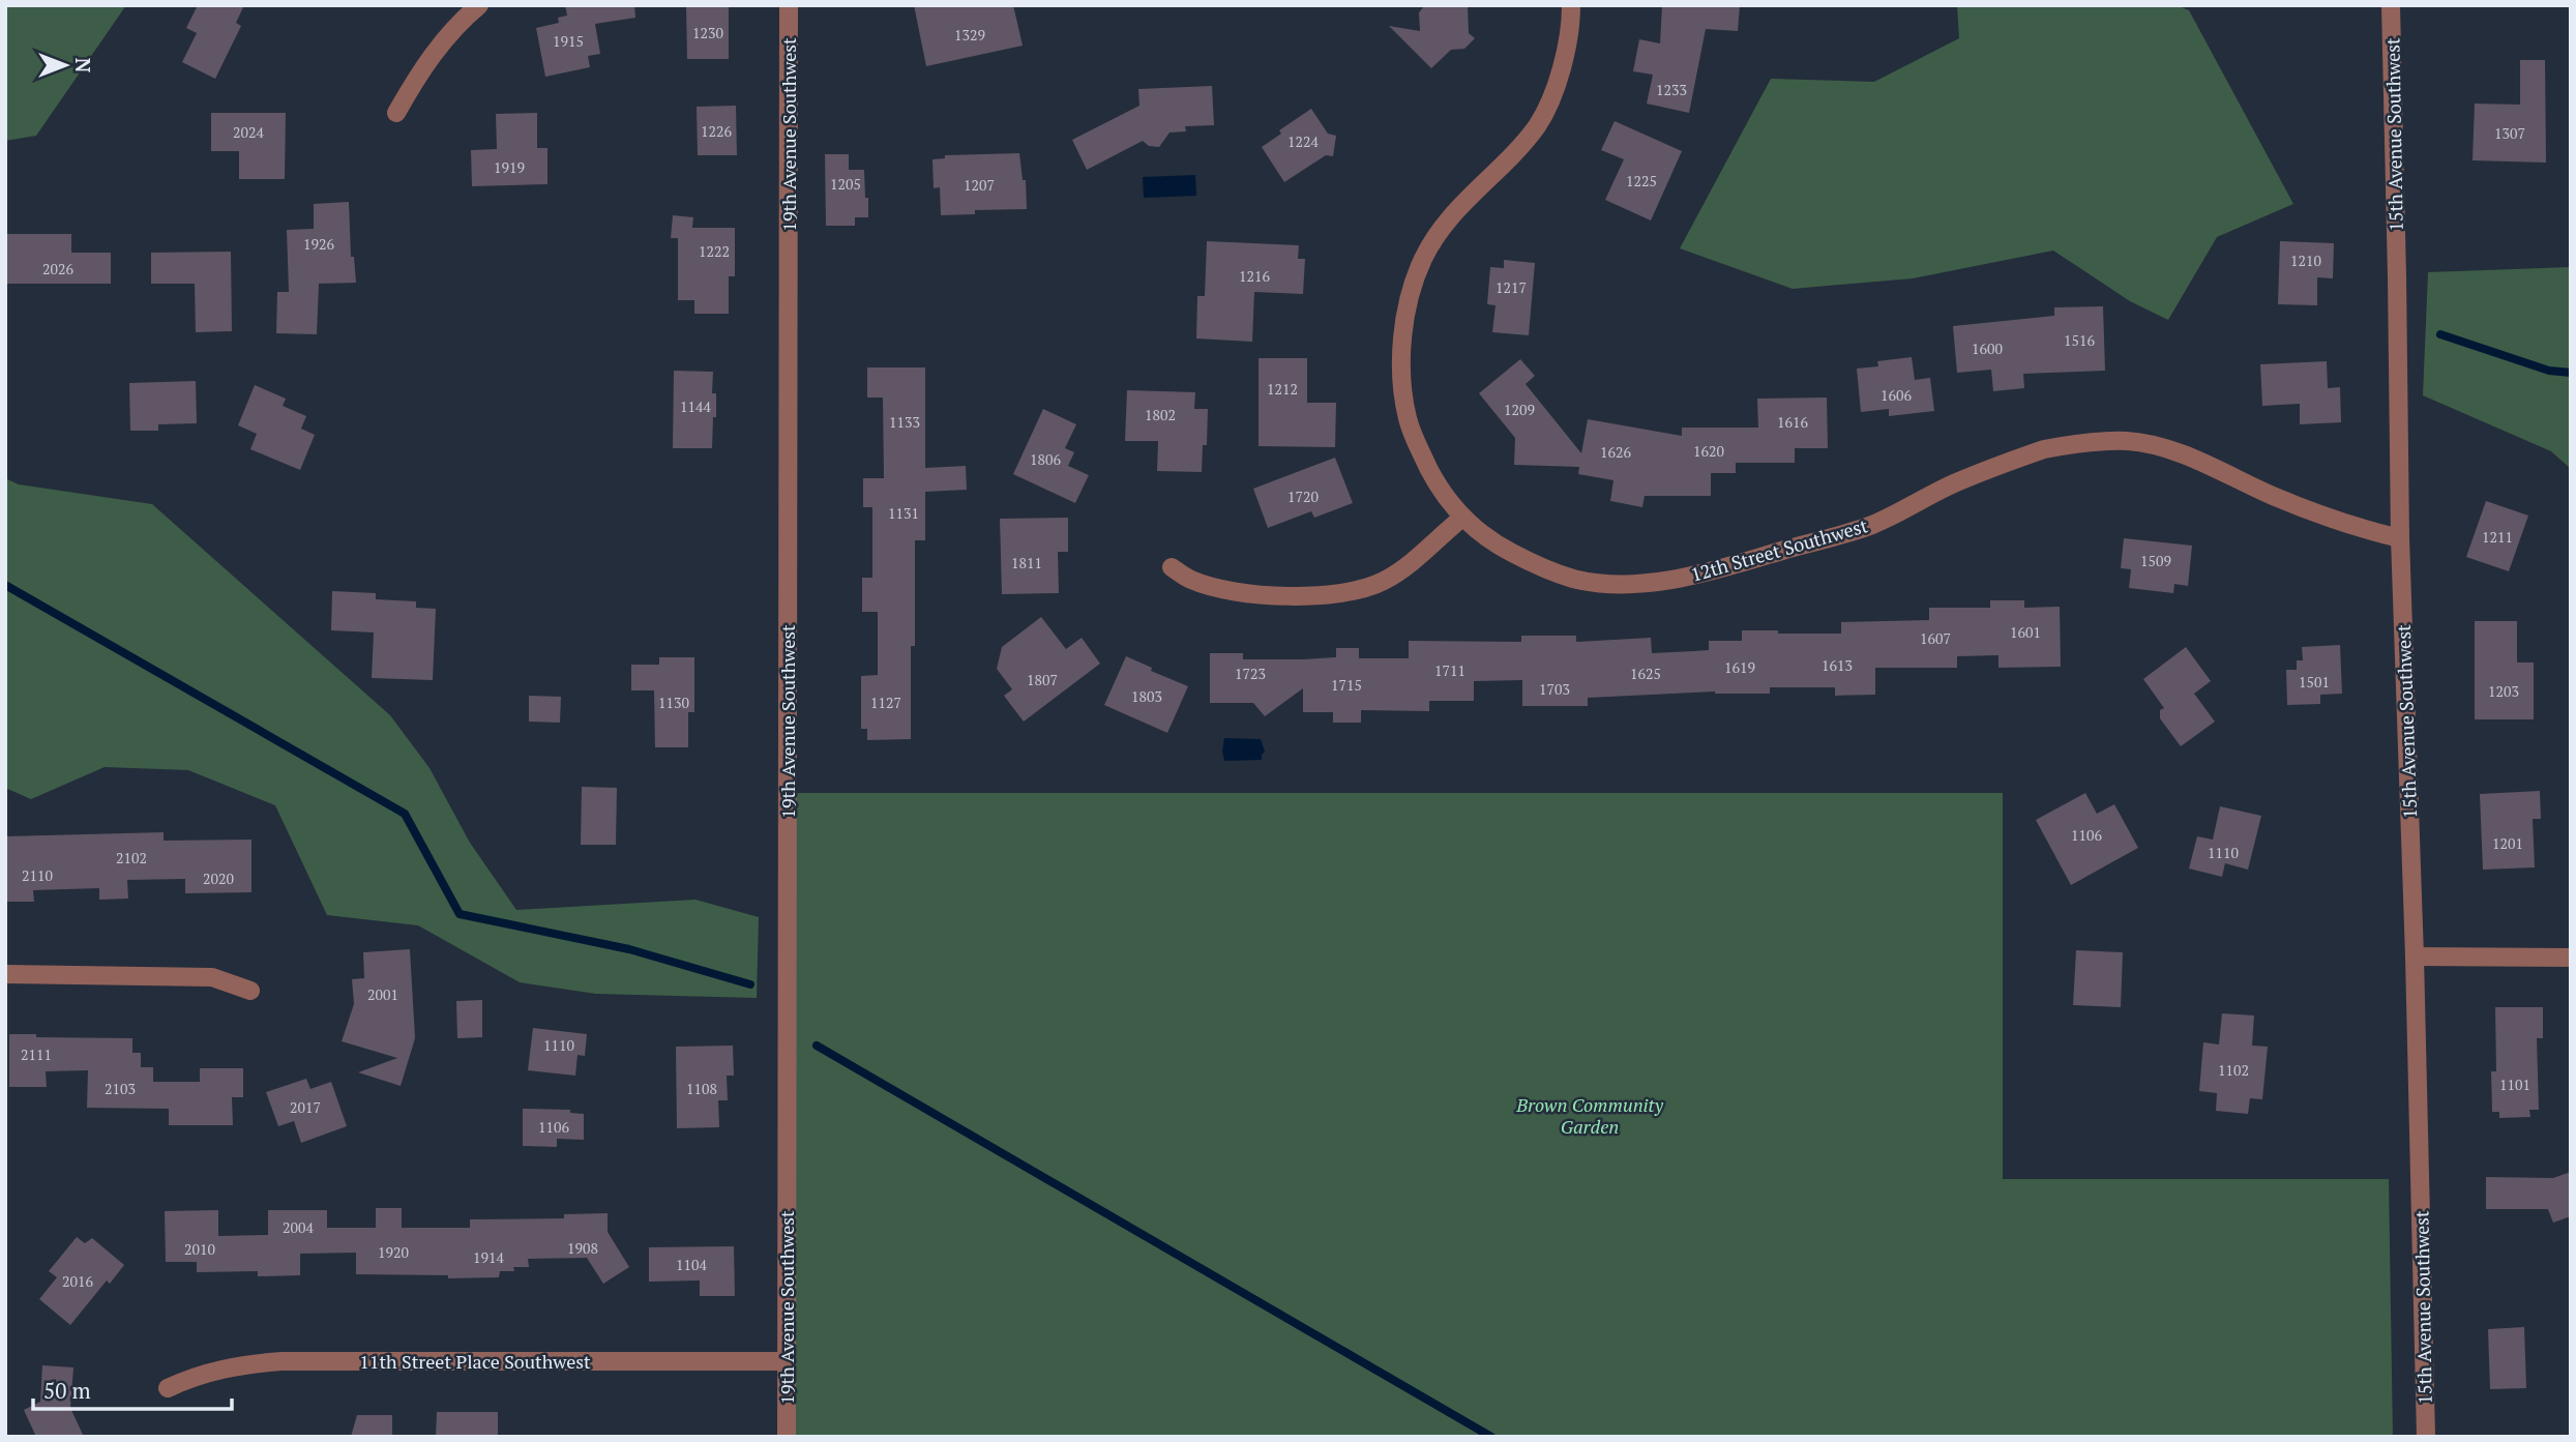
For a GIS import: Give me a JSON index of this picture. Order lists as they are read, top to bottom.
{
  "streets": {
    "street": [
      "19th Avenue Southwest",
      "15th Avenue Southwest",
      "12th Street Southwest",
      "11th Street Place Southwest"
    ]
  },
  "crossings": [
    ["19th Avenue Southwest", "11th Street Place Southwest"],
    ["15th Avenue Southwest", "12th Street Southwest"]
  ],
  "parks": ["Brown Community Garden"],
  "house_numbers": [
    "1230",
    "1329",
    "1915",
    "1233",
    "1226",
    "2024",
    "1307",
    "1224",
    "1919",
    "1225",
    "1205",
    "1207",
    "1926",
    "1222",
    "1210",
    "2026",
    "1216",
    "1217",
    "1516",
    "1600",
    "1212",
    "1606",
    "1144",
    "1209",
    "1802",
    "1133",
    "1616",
    "1620",
    "1626",
    "1806",
    "1720",
    "1131",
    "1211",
    "1509",
    "1811",
    "1601",
    "1607",
    "1613",
    "1619",
    "1711",
    "1723",
    "1625",
    "1807",
    "1501",
    "1715",
    "1703",
    "1203",
    "1803",
    "1130",
    "1127",
    "1106",
    "1201",
    "1110",
    "2102",
    "2110",
    "2020",
    "2001",
    "1110",
    "2111",
    "1102",
    "1101",
    "2103",
    "1108",
    "2017",
    "1106",
    "2004",
    "1908",
    "2010",
    "1920",
    "1914",
    "1104",
    "2016"
  ],
  "scale_bar": "50 m",
  "north": "right"
}
